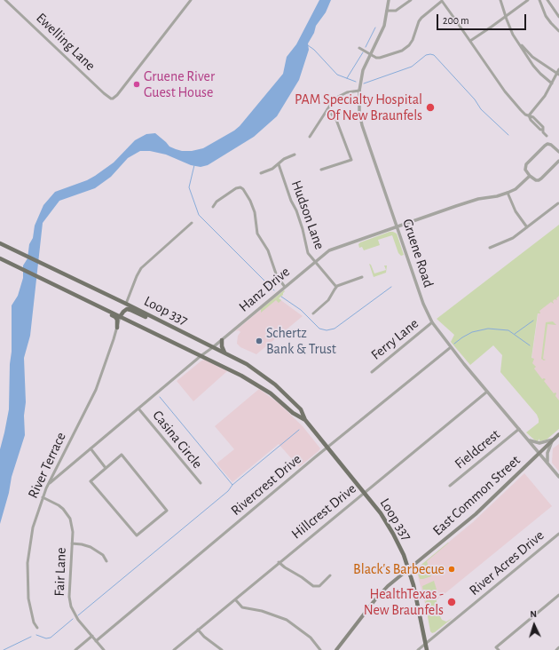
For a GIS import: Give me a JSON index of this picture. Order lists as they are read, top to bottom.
{
  "streets": {
    "main road": ["Loop 337", "East Common Street"],
    "street": [
      "Ewelling Lane",
      "Hudson Lane",
      "Gruene Road",
      "Hanz Drive",
      "Ferry Lane",
      "Casina Circle",
      "Fieldcrest",
      "River Terrace",
      "Rivercrest Drive",
      "Hillcrest Drive",
      "River Acres Drive",
      "Fair Lane"
    ]
  },
  "crossings": [
    ["Hudson Lane", "Hanz Drive"],
    ["Gruene Road", "Hanz Drive"],
    ["Gruene Road", "Ferry Lane"],
    ["Gruene Road", "Fieldcrest"],
    ["Gruene Road", "Rivercrest Drive"],
    ["Gruene Road", "East Common Street"],
    ["Gruene Road", "Hillcrest Drive"],
    ["Hanz Drive", "Loop 337"],
    ["Hanz Drive", "Casina Circle"],
    ["Hanz Drive", "River Terrace"],
    ["Loop 337", "River Terrace"],
    ["Loop 337", "Rivercrest Drive"],
    ["Loop 337", "East Common Street"],
    ["Loop 337", "Hillcrest Drive"],
    ["Loop 337", "River Acres Drive"],
    ["River Terrace", "Fair Lane"],
    ["Rivercrest Drive", "Fair Lane"]
  ],
  "places": [
    "Gruene River Guest House",
    "PAM Specialty Hospital Of New Braunfels",
    "Schertz Bank & Trust",
    "Black's Barbecue",
    "HealthTexas - New Braunfels"
  ],
  "scale_bar": "200 m",
  "north": "top"
}
